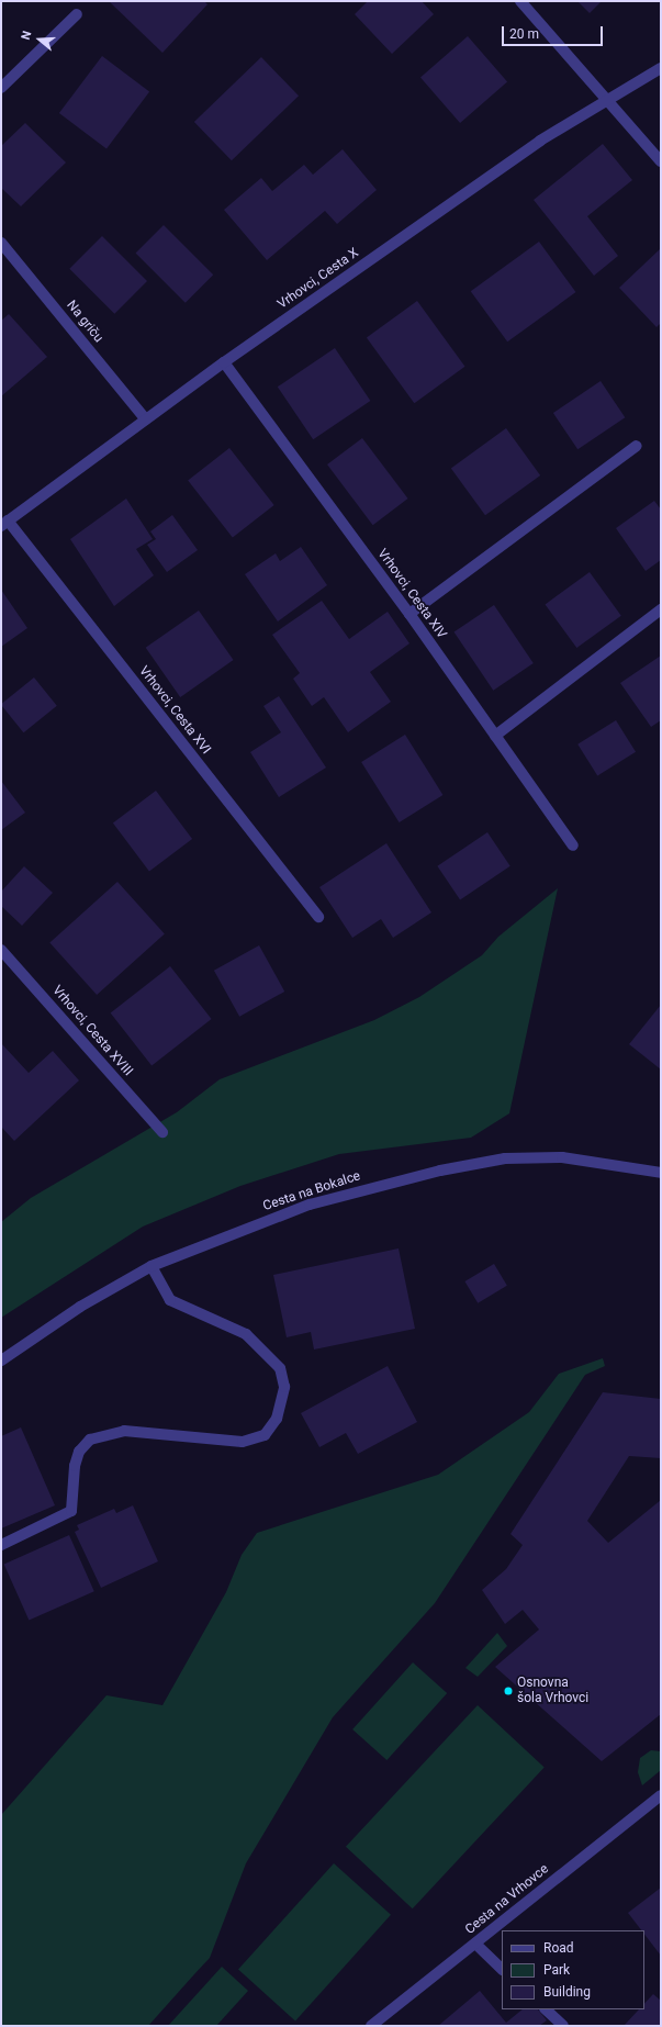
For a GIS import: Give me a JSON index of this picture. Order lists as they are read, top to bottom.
{
  "streets": {
    "street": [
      "Vrhovci, Cesta X",
      "Na griču",
      "Vrhovci, Cesta XIV",
      "Vrhovci, Cesta XVI",
      "Vrhovci, Cesta XVIII",
      "Cesta na Bokalce",
      "Cesta na Vrhovce"
    ]
  },
  "crossings": [
    ["Vrhovci, Cesta X", "Na griču"],
    ["Vrhovci, Cesta X", "Vrhovci, Cesta XIV"],
    ["Vrhovci, Cesta X", "Vrhovci, Cesta XVI"]
  ],
  "places": ["Osnovna šola Vrhovci"],
  "legend": ["Road", "Park", "Building"],
  "scale_bar": "20 m",
  "north": "left"
}
